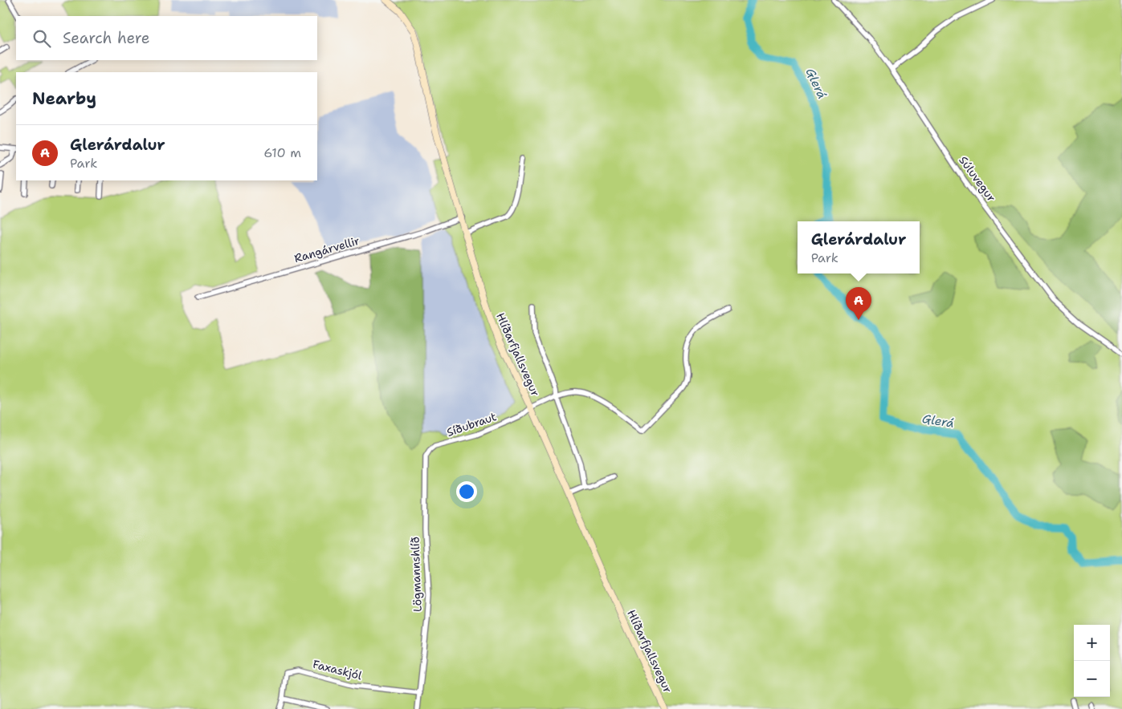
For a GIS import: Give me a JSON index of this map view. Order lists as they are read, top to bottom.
{
  "streets": {
    "main road": ["Hlíðarfjallsvegur"],
    "street": [
      "Súluvegur",
      "Rangárvellir",
      "Síðubraut",
      "Lögmannshlíð",
      "Faxaskjól"
    ]
  },
  "crossings": [
    ["Rangárvellir", "Hlíðarfjallsvegur"],
    ["Hlíðarfjallsvegur", "Síðubraut"],
    ["Síðubraut", "Lögmannshlíð"],
    ["Lögmannshlíð", "Faxaskjól"]
  ],
  "water": ["Glerá"],
  "page": {
    "search": "Search here",
    "heading": "Nearby",
    "list": [
      {
        "mark": "A",
        "name": "Glerárdalur",
        "note": "Park",
        "value": "610 m"
      }
    ],
    "popup": ["Glerárdalur", "Park"],
    "pins": "A",
    "map_buttons": ["+", "−"]
  }
}
